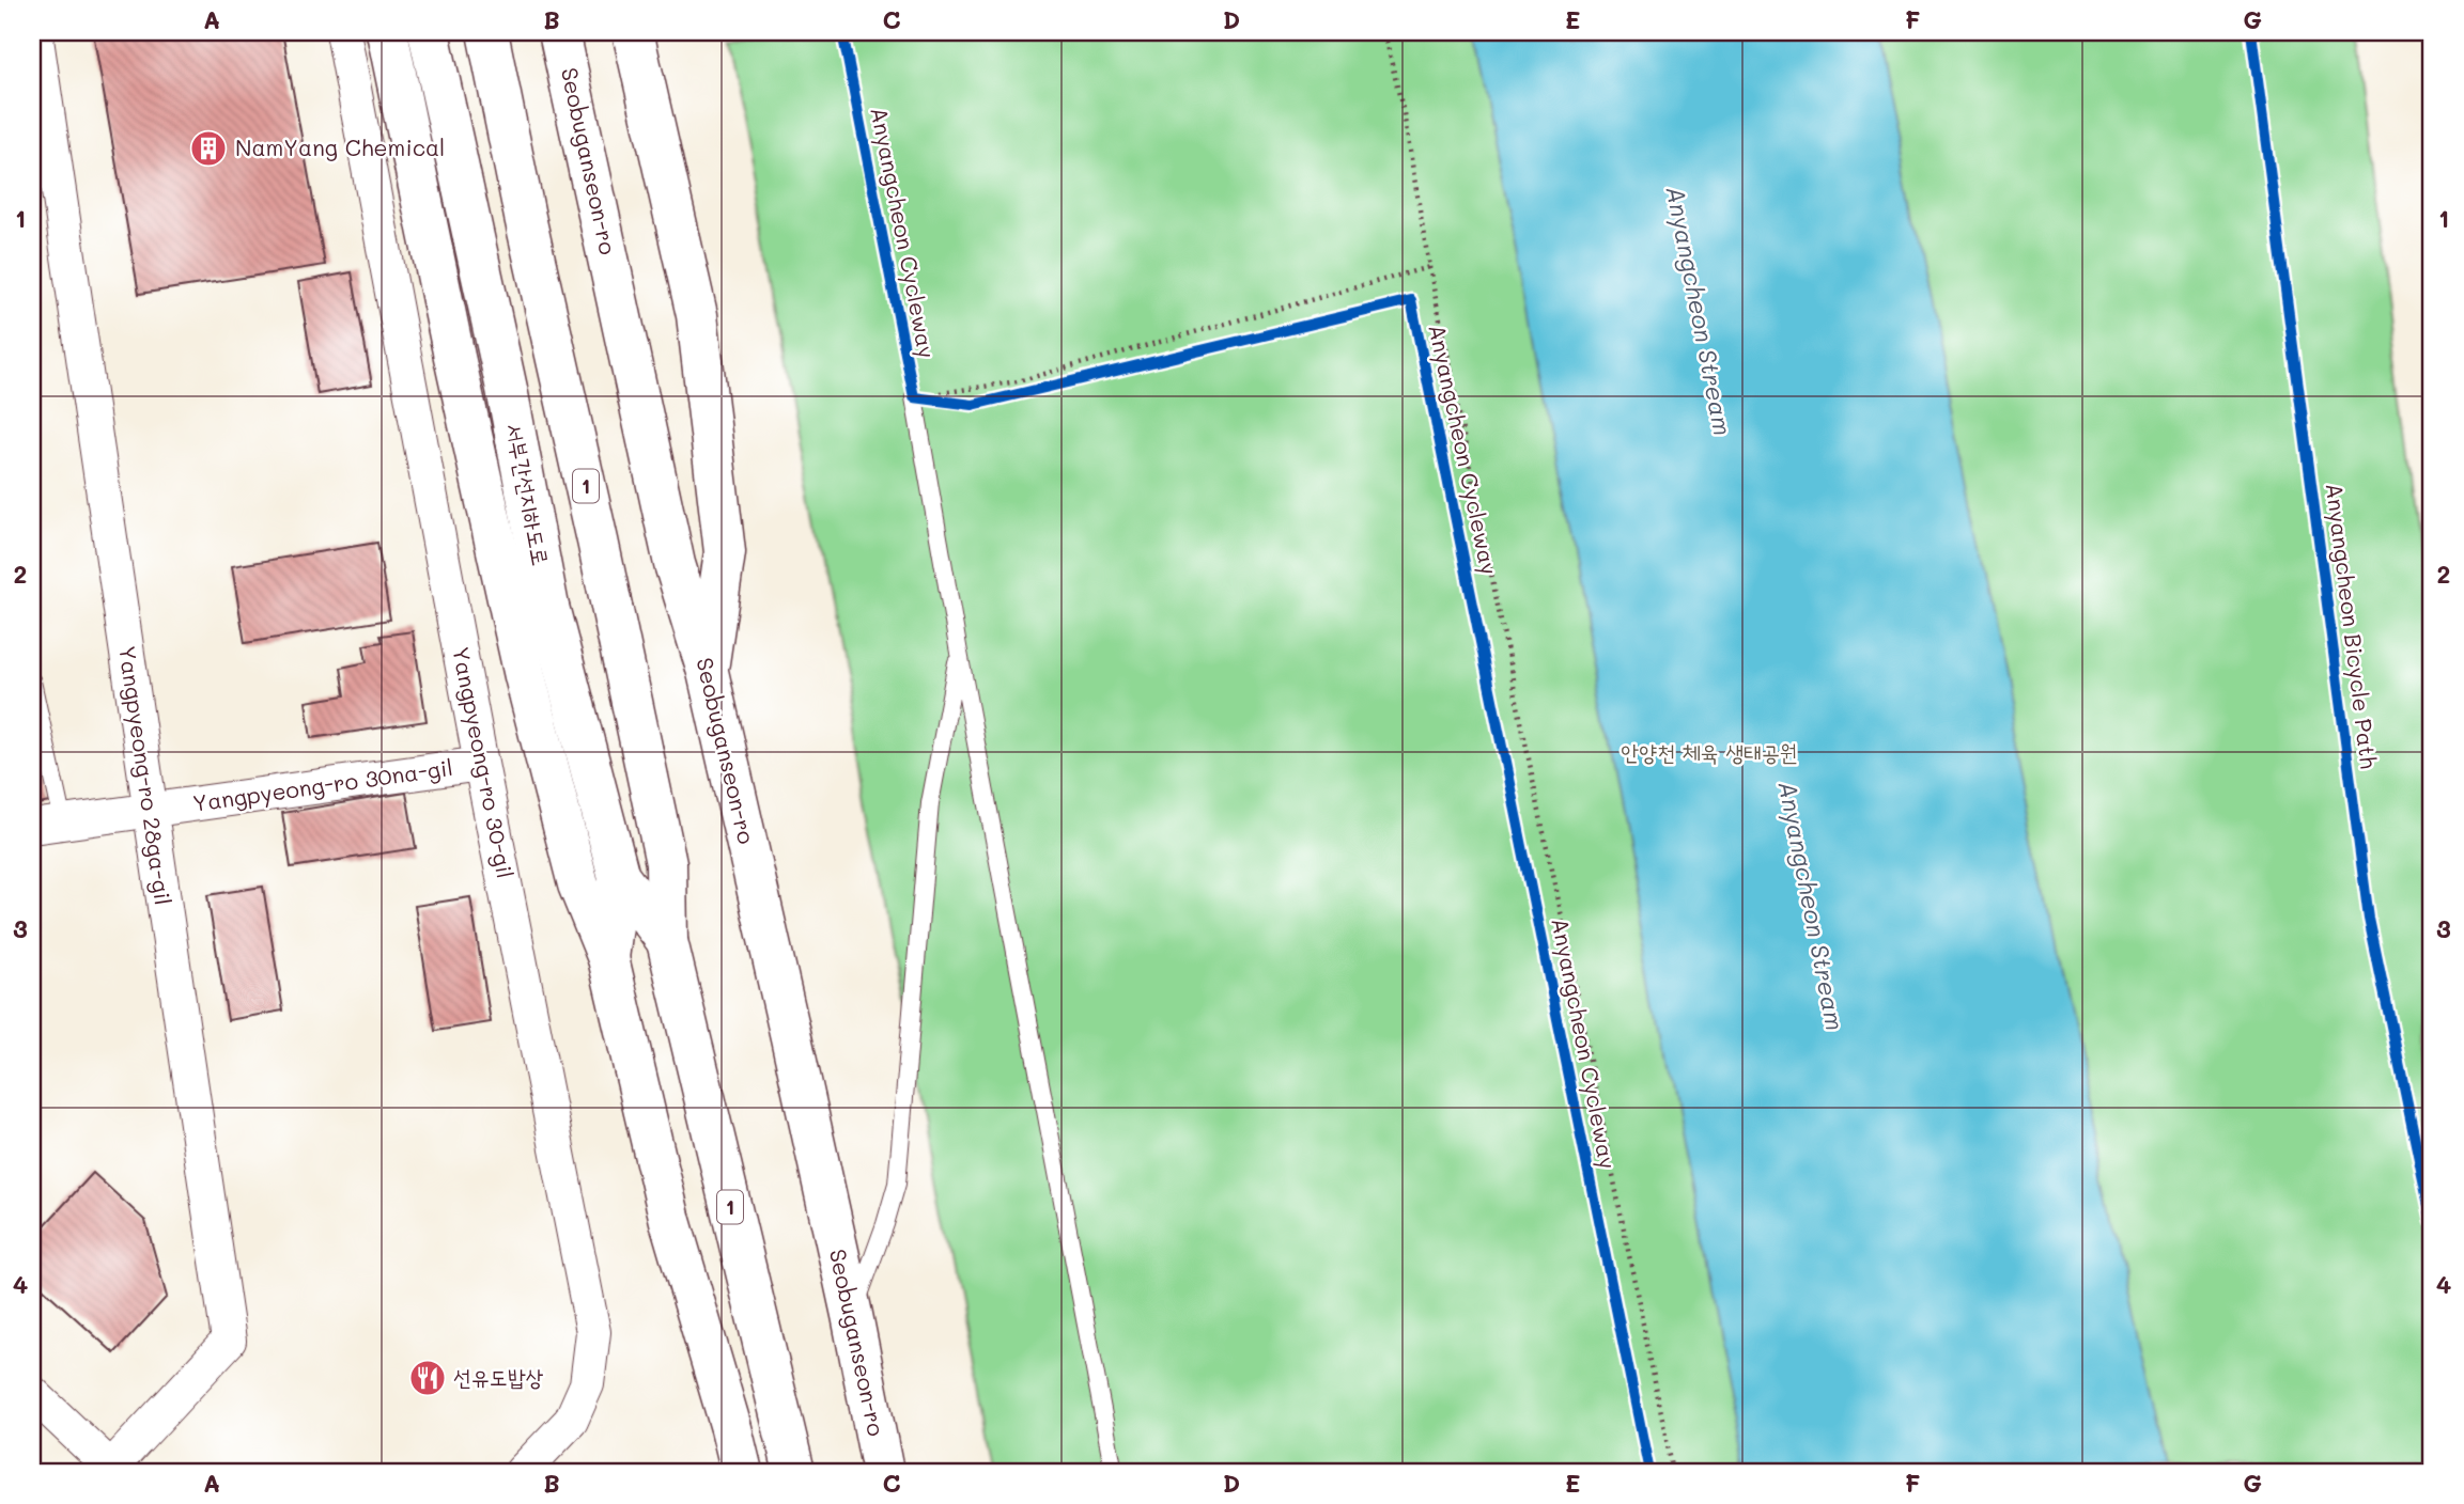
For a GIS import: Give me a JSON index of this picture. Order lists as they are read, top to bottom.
{
  "streets": {
    "main road": ["Seobuganseon-ro", "1", "서부간선지하도로"],
    "street": ["Yangpyeong-ro 30-gil", "Yangpyeong-ro 28ga-gil", "Yangpyeong-ro 30na-gil"],
    "cycle path": ["Anyangcheon Cycleway", "Anyangcheon Bicycle Path"]
  },
  "crossings": [
    ["1", "서부간선지하도로"],
    ["Yangpyeong-ro 30-gil", "Yangpyeong-ro 30na-gil"],
    ["Yangpyeong-ro 28ga-gil", "Yangpyeong-ro 30na-gil"]
  ],
  "water": ["Anyangcheon Stream"],
  "parks": ["안양천 체육 생태공원"],
  "places": {
    "building": ["NamYang Chemical"],
    "restaurant": ["선유도밥상"]
  },
  "grid": {
    "columns": [
      "A",
      "B",
      "C",
      "D",
      "E",
      "F",
      "G"
    ],
    "rows": [
      "1",
      "2",
      "3",
      "4"
    ]
  }
}
